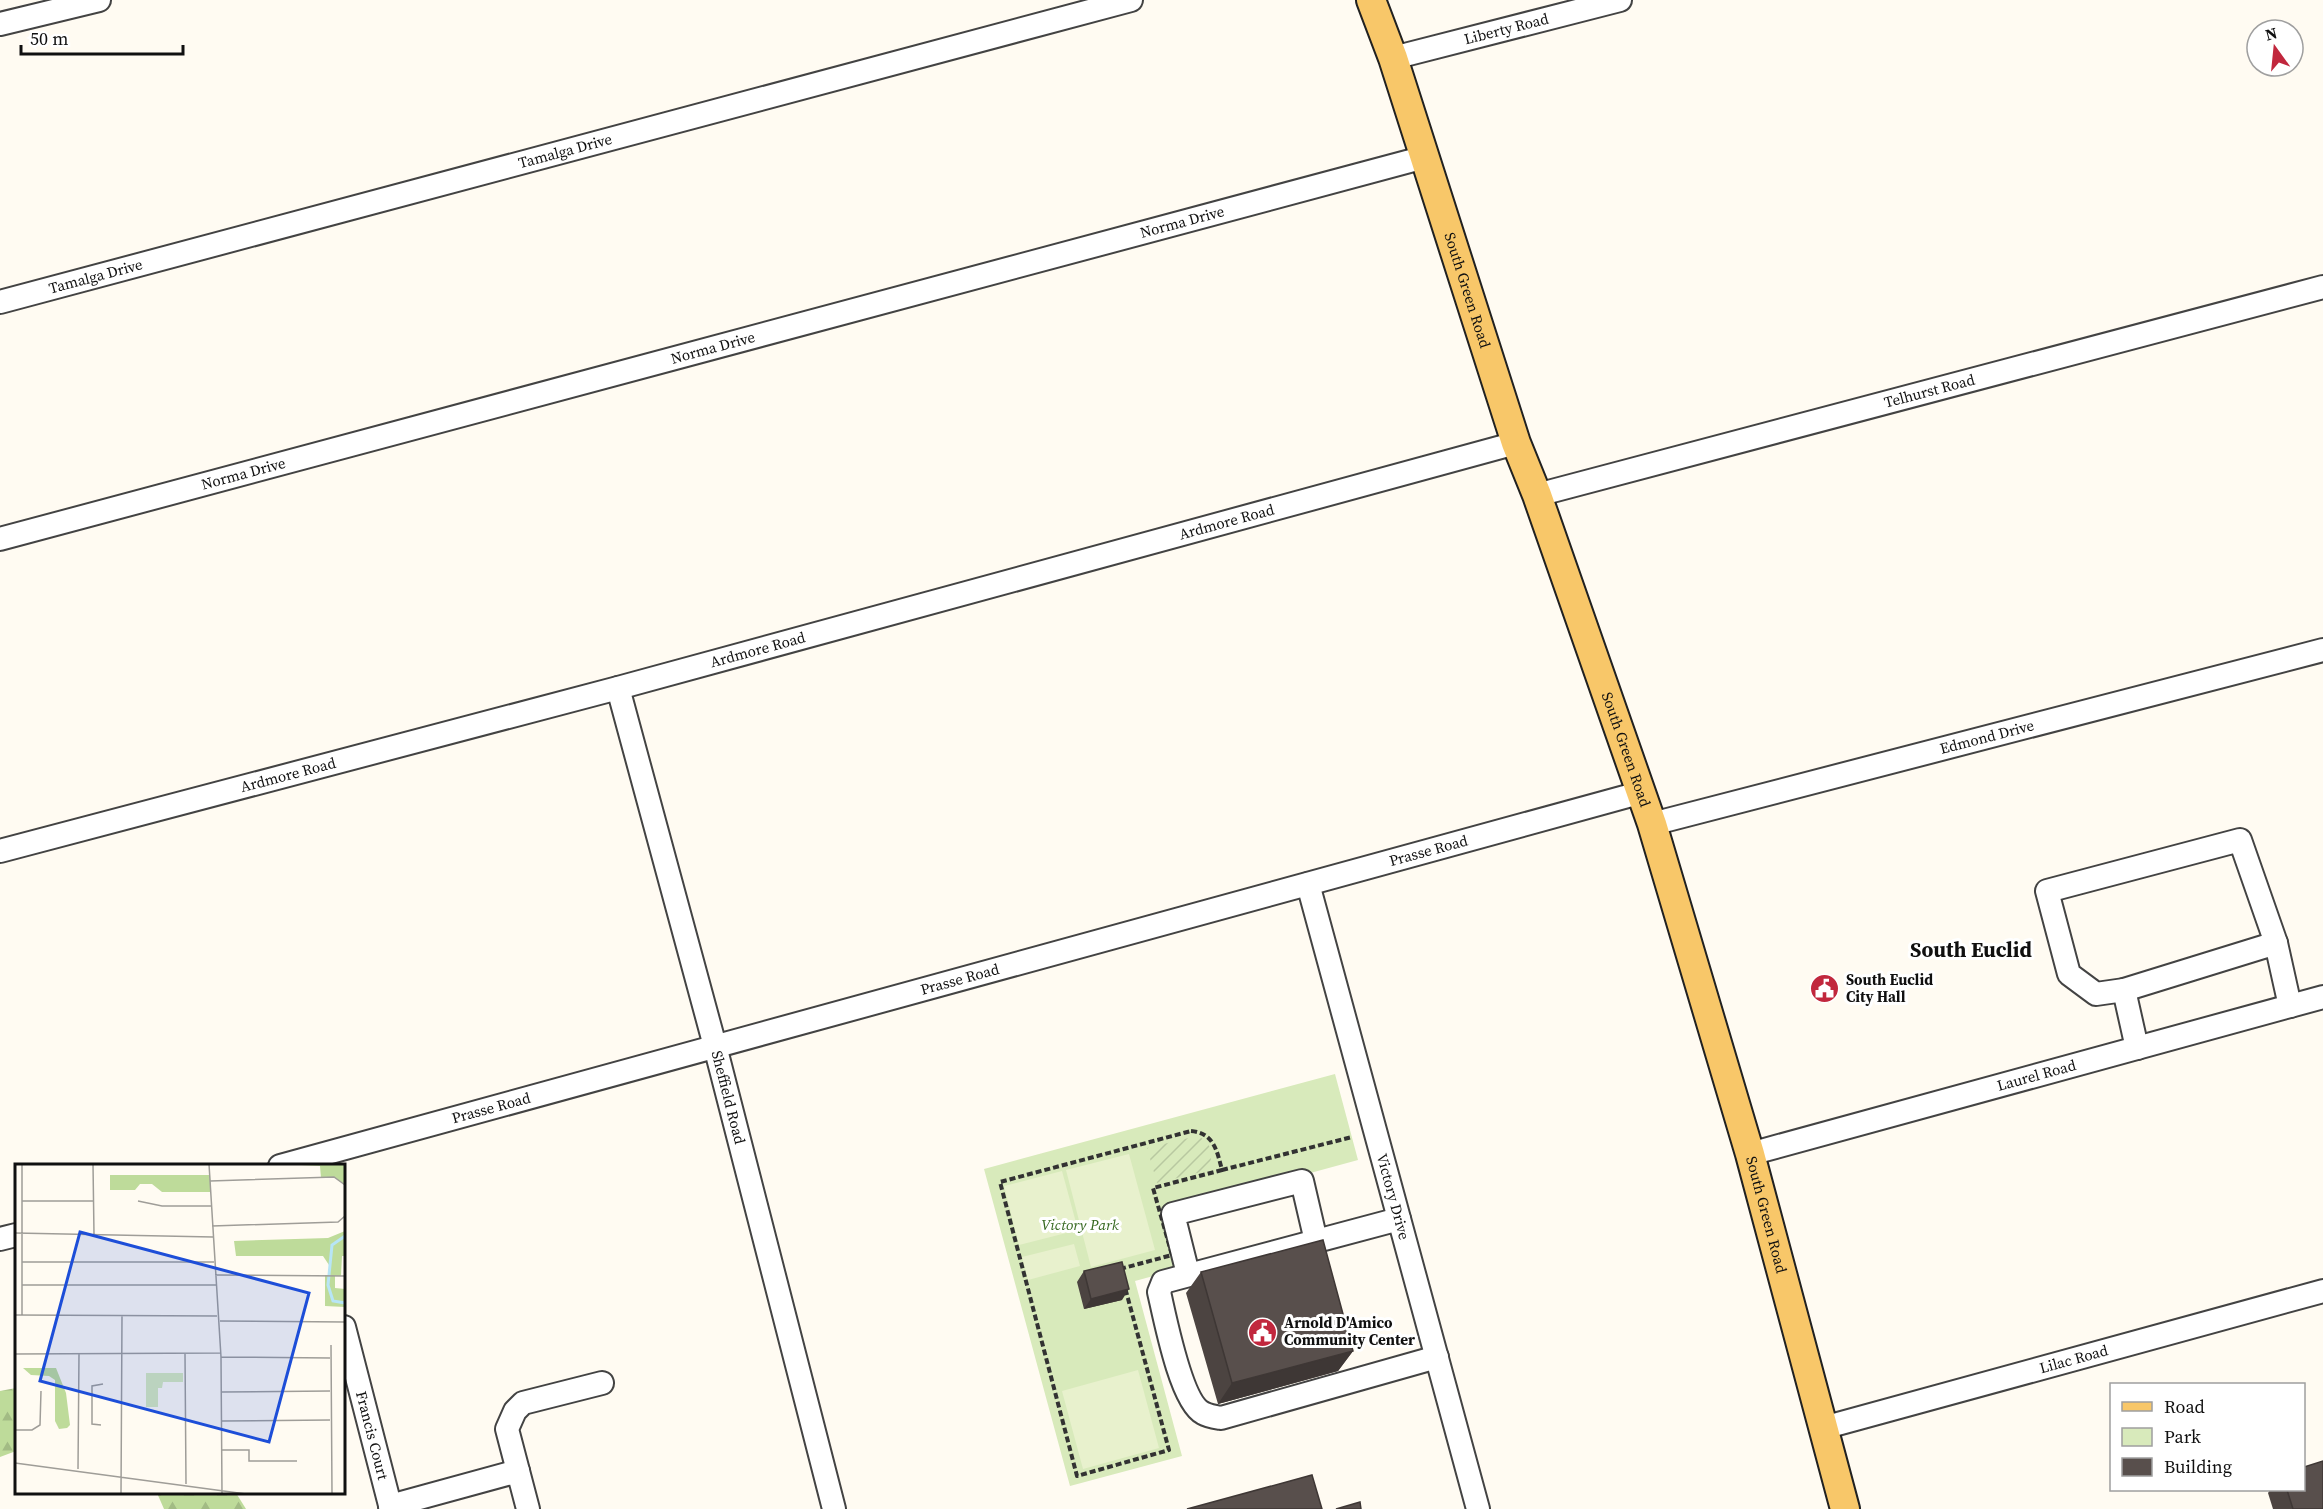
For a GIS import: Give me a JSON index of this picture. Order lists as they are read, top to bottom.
{
  "streets": {
    "main road": ["South Green Road"],
    "street": [
      "Liberty Road",
      "Tamalga Drive",
      "Norma Drive",
      "Telhurst Road",
      "Ardmore Road",
      "Edmond Drive",
      "Prasse Road",
      "Laurel Road",
      "Sheffield Road",
      "Victory Drive",
      "Lilac Road",
      "Francis Court"
    ]
  },
  "crossings": [
    ["Liberty Road", "South Green Road"],
    ["Norma Drive", "South Green Road"],
    ["South Green Road", "Telhurst Road"],
    ["South Green Road", "Ardmore Road"],
    ["South Green Road", "Edmond Drive"],
    ["South Green Road", "Prasse Road"],
    ["South Green Road", "Laurel Road"],
    ["South Green Road", "Lilac Road"],
    ["Ardmore Road", "Sheffield Road"],
    ["Prasse Road", "Sheffield Road"],
    ["Prasse Road", "Victory Drive"]
  ],
  "districts": ["South Euclid"],
  "parks": ["Victory Park"],
  "places": {
    "public building": ["South Euclid City Hall", "Arnold D'Amico Community Center"]
  },
  "legend": ["Road", "Park", "Building"],
  "scale_bar": "50 m",
  "north": "top"
}
